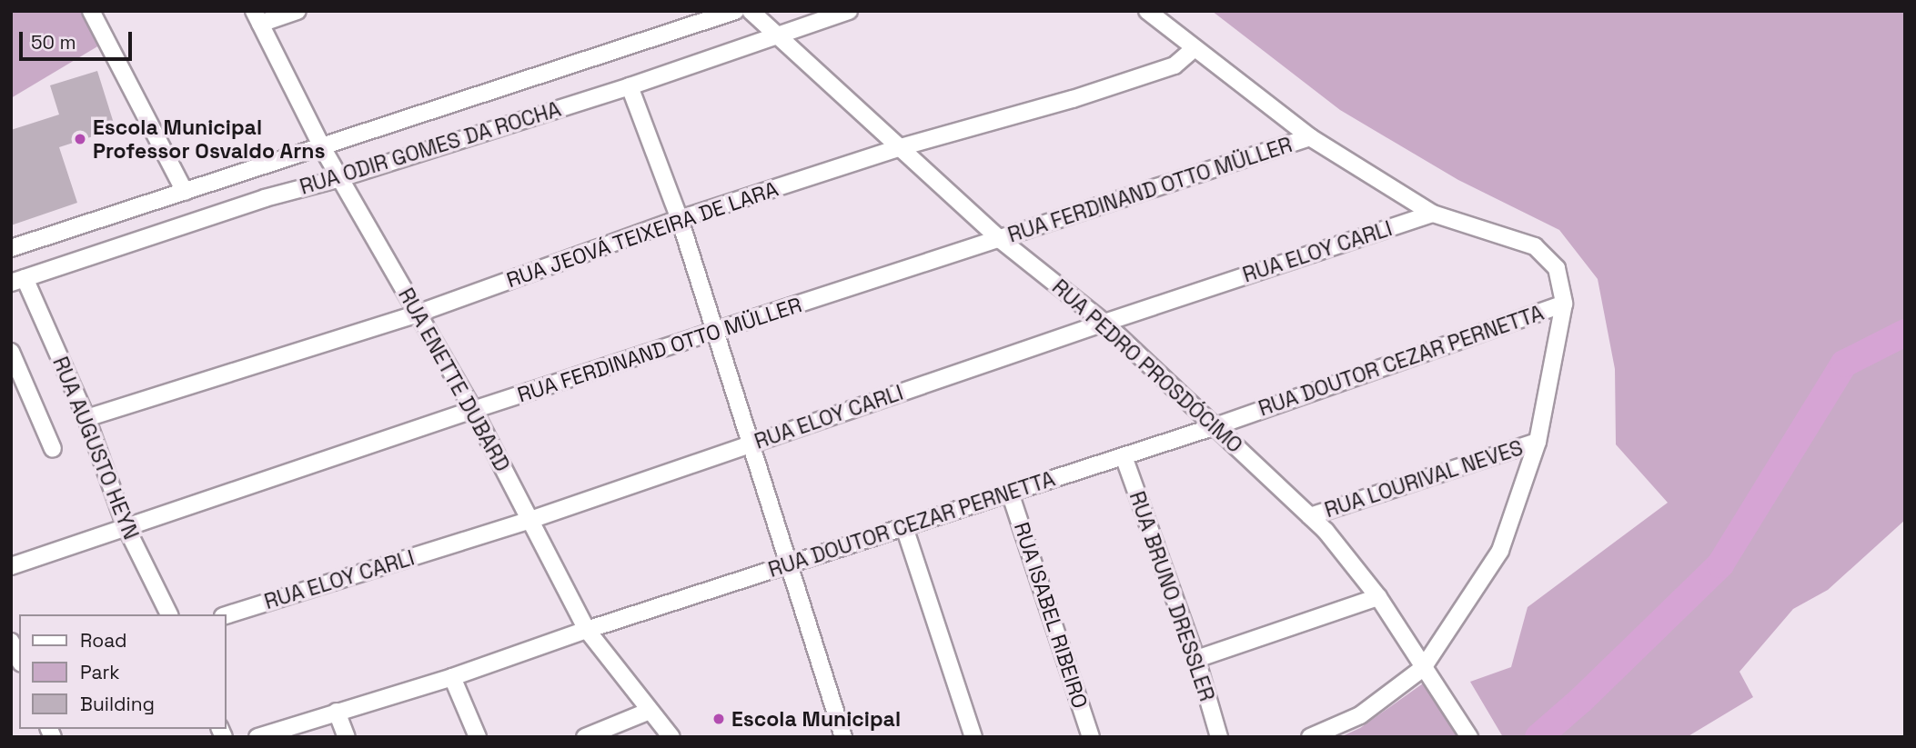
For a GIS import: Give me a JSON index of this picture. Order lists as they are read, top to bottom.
{
  "streets": {
    "street": [
      "RUA ODIR GOMES DA ROCHA",
      "RUA FERDINAND OTTO MÜLLER",
      "RUA JEOVÁ TEIXEIRA DE LARA",
      "RUA ELOY CARLI",
      "RUA DOUTOR CEZAR PERNETTA",
      "RUA PEDRO PROSDÓCIMO",
      "RUA ENETTE DUBARD",
      "RUA AUGUSTO HEYN",
      "RUA LOURIVAL NEVES",
      "RUA BRUNO DRESSLER",
      "RUA ISABEL RIBEIRO"
    ]
  },
  "crossings": [
    ["RUA ODIR GOMES DA ROCHA", "RUA PEDRO PROSDÓCIMO"],
    ["RUA ODIR GOMES DA ROCHA", "RUA ENETTE DUBARD"],
    ["RUA ODIR GOMES DA ROCHA", "RUA AUGUSTO HEYN"],
    ["RUA FERDINAND OTTO MÜLLER", "RUA PEDRO PROSDÓCIMO"],
    ["RUA FERDINAND OTTO MÜLLER", "RUA ENETTE DUBARD"],
    ["RUA FERDINAND OTTO MÜLLER", "RUA AUGUSTO HEYN"],
    ["RUA JEOVÁ TEIXEIRA DE LARA", "RUA PEDRO PROSDÓCIMO"],
    ["RUA JEOVÁ TEIXEIRA DE LARA", "RUA ENETTE DUBARD"],
    ["RUA JEOVÁ TEIXEIRA DE LARA", "RUA AUGUSTO HEYN"],
    ["RUA ELOY CARLI", "RUA PEDRO PROSDÓCIMO"],
    ["RUA ELOY CARLI", "RUA ENETTE DUBARD"],
    ["RUA DOUTOR CEZAR PERNETTA", "RUA PEDRO PROSDÓCIMO"],
    ["RUA DOUTOR CEZAR PERNETTA", "RUA ENETTE DUBARD"],
    ["RUA DOUTOR CEZAR PERNETTA", "RUA BRUNO DRESSLER"],
    ["RUA DOUTOR CEZAR PERNETTA", "RUA ISABEL RIBEIRO"],
    ["RUA PEDRO PROSDÓCIMO", "RUA LOURIVAL NEVES"]
  ],
  "places": ["Escola Municipal Professor Osvaldo Arns", "Escola Municipal"],
  "legend": ["Road", "Park", "Building"],
  "scale_bar": "50 m"
}
